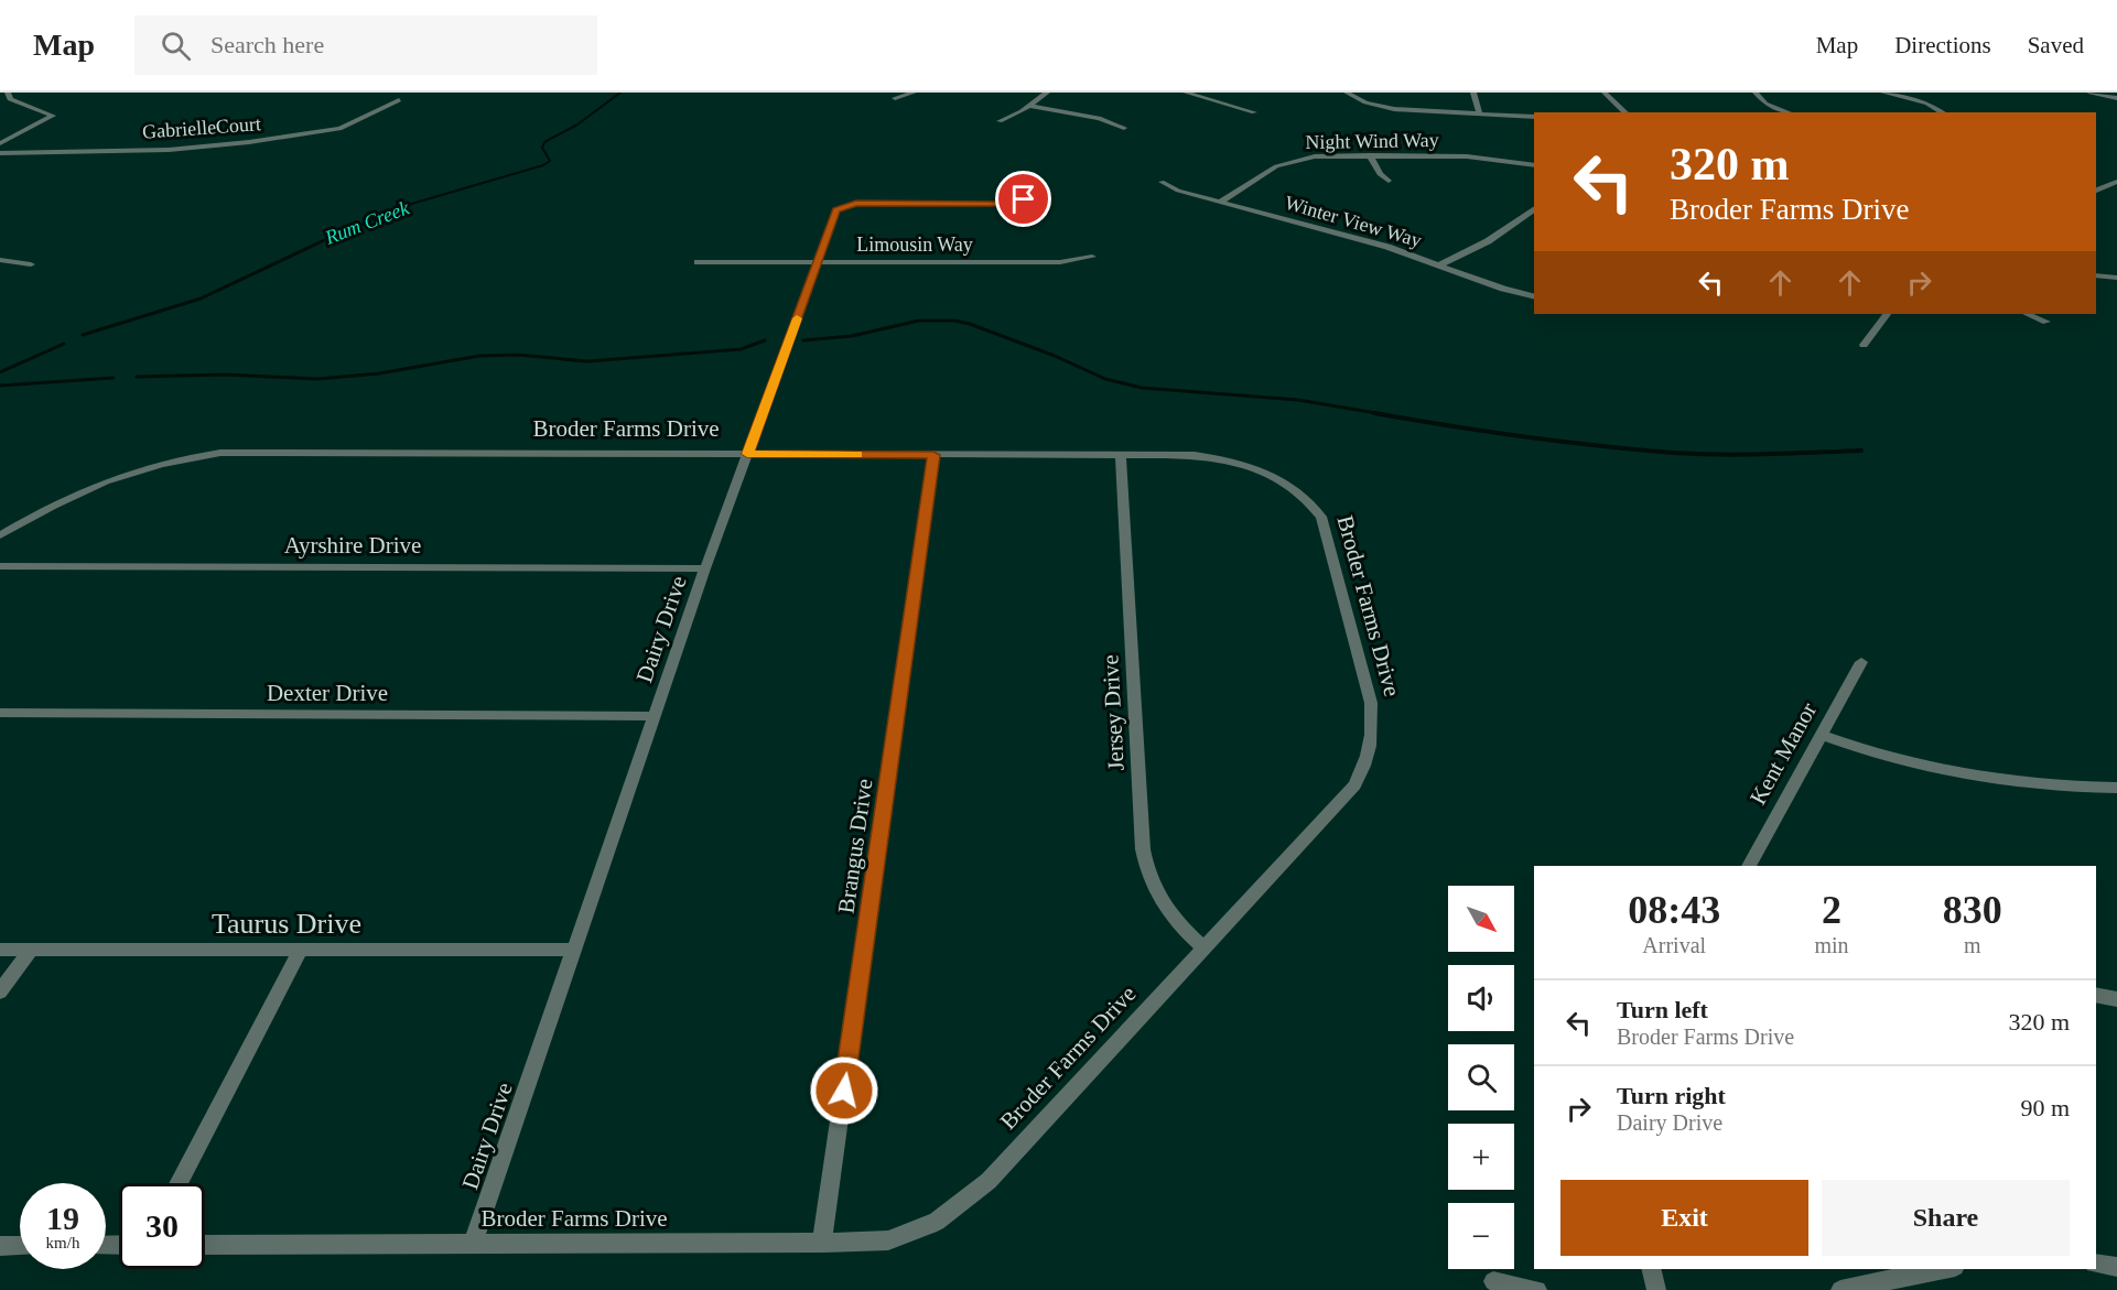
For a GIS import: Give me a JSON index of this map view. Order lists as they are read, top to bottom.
{
  "streets": {
    "street": [
      "GabrielleCourt",
      "Night Wind Way",
      "Winter View Way",
      "Limousin Way",
      "Broder Farms Drive",
      "Ayrshire Drive",
      "Dairy Drive",
      "Dexter Drive",
      "Jersey Drive",
      "Kent Manor",
      "Brangus Drive",
      "Taurus Drive"
    ]
  },
  "crossings": [
    ["Night Wind Way", "Winter View Way"],
    ["Limousin Way", "Dairy Drive"],
    ["Broder Farms Drive", "Dairy Drive"],
    ["Broder Farms Drive", "Jersey Drive"],
    ["Broder Farms Drive", "Brangus Drive"],
    ["Ayrshire Drive", "Dairy Drive"],
    ["Dairy Drive", "Dexter Drive"],
    ["Dairy Drive", "Taurus Drive"]
  ],
  "water": ["Rum Creek"],
  "north": "bottom right",
  "page": {
    "header": "Map",
    "search": "Search here",
    "nav": ["Map", "Directions", "Saved"],
    "turn": ["320 m", "Broder Farms Drive"],
    "eta": [
      "08:43",
      "Arrival",
      "2",
      "min",
      "830",
      "m"
    ],
    "map_buttons": ["+", "−"],
    "list": [
      {
        "name": "Turn left",
        "note": "Broder Farms Drive",
        "value": "320 m"
      },
      {
        "name": "Turn right",
        "note": "Dairy Drive",
        "value": "90 m"
      }
    ],
    "buttons": ["Exit", "Share"],
    "speed": "19 km/h",
    "limit": "30"
  }
}
